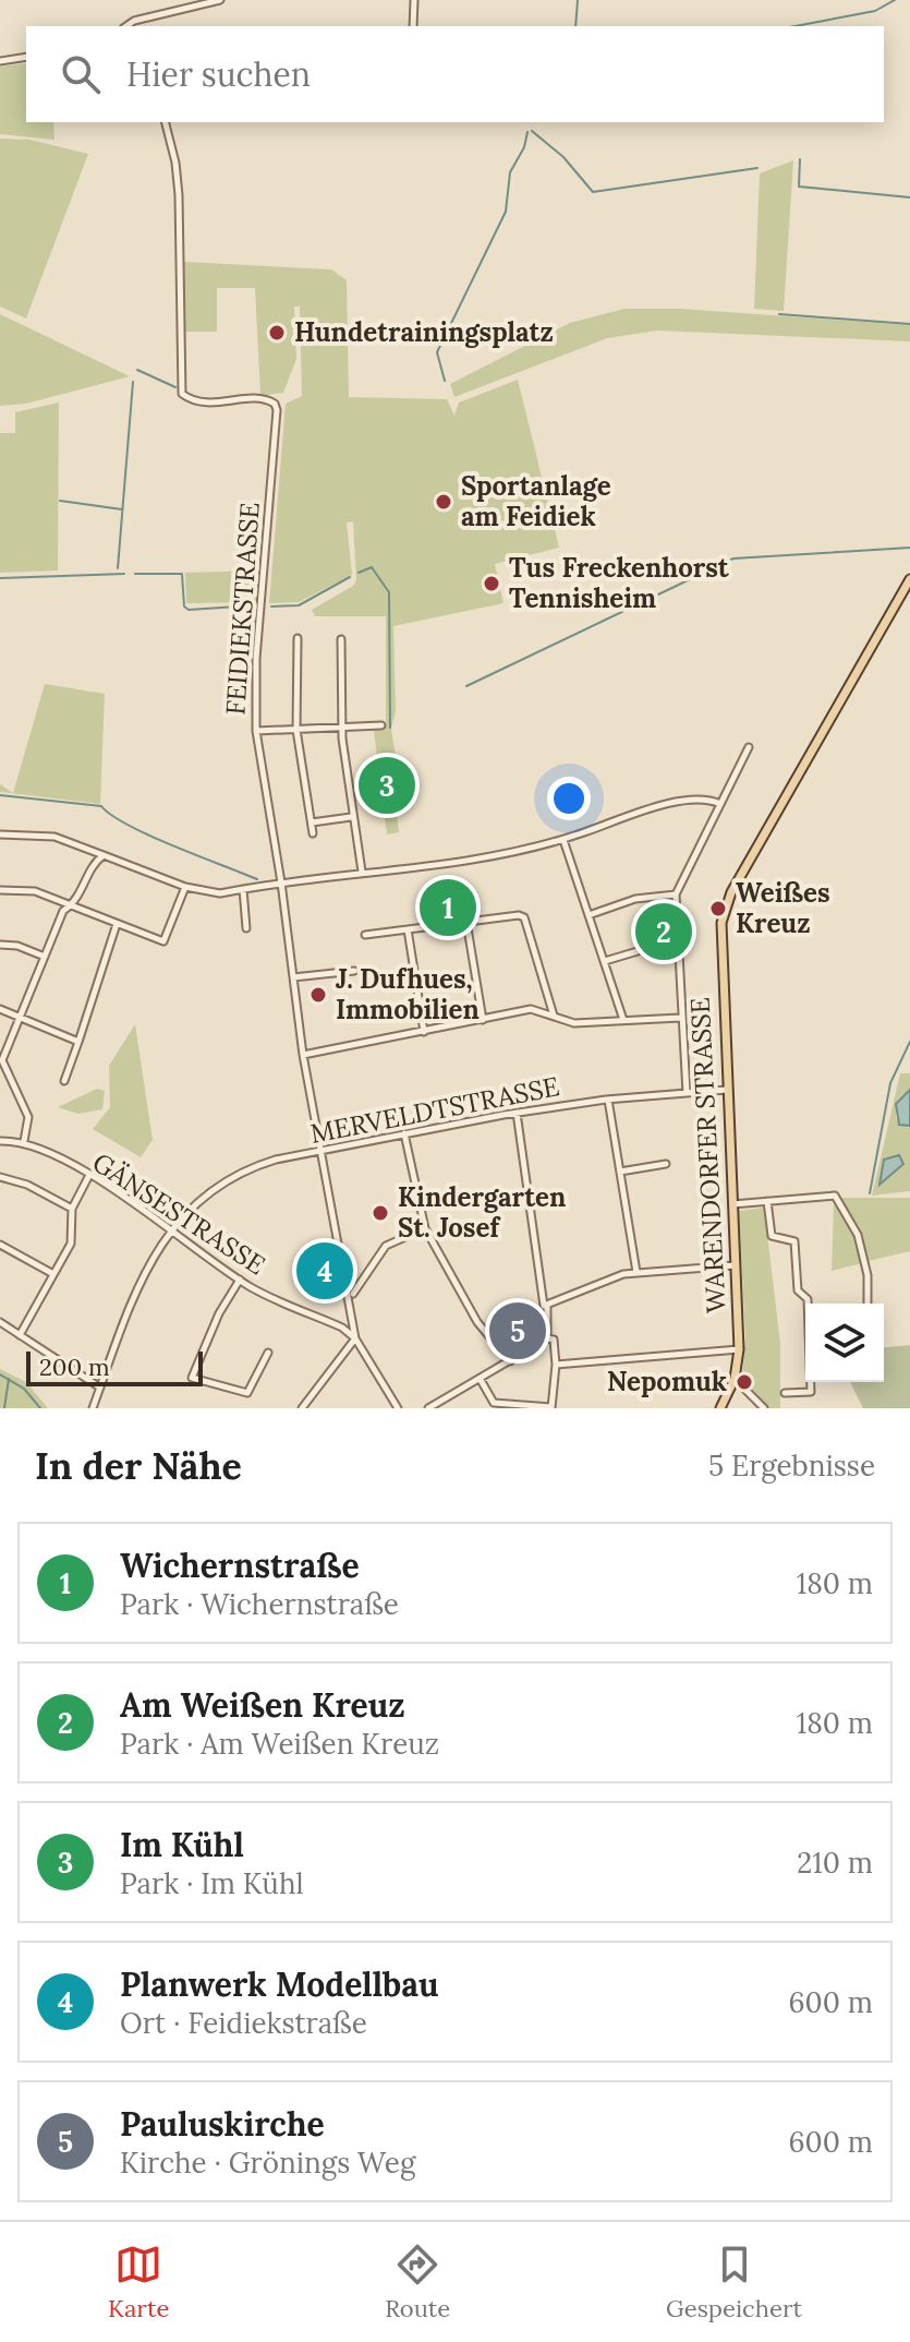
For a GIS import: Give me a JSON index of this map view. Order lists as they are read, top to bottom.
{
  "streets": {
    "main road": ["WARENDORFER STRASSE"],
    "street": ["FEIDIEKSTRASSE", "MERVELDTSTRASSE", "GÄNSESTRASSE"]
  },
  "crossings": [
    ["FEIDIEKSTRASSE", "MERVELDTSTRASSE"],
    ["FEIDIEKSTRASSE", "GÄNSESTRASSE"],
    ["MERVELDTSTRASSE", "WARENDORFER STRASSE"],
    ["MERVELDTSTRASSE", "GÄNSESTRASSE"]
  ],
  "places": [
    "Hundetrainingsplatz",
    "Sportanlage am Feidiek",
    "Tus Freckenhorst Tennisheim",
    "Weißes Kreuz",
    "J. Dufhues, Immobilien",
    "Kindergarten St. Josef",
    "Nepomuk"
  ],
  "scale_bar": "200 m",
  "page": {
    "search": "Hier suchen",
    "pins": [
      "3",
      "1",
      "2",
      "4",
      "5"
    ],
    "scale": "200 m",
    "heading": ["In der Nähe", "5 Ergebnisse"],
    "list": [
      {
        "mark": "1",
        "name": "Wichernstraße",
        "note": "Park · Wichernstraße",
        "value": "180 m"
      },
      {
        "mark": "2",
        "name": "Am Weißen Kreuz",
        "note": "Park · Am Weißen Kreuz",
        "value": "180 m"
      },
      {
        "mark": "3",
        "name": "Im Kühl",
        "note": "Park · Im Kühl",
        "value": "210 m"
      },
      {
        "mark": "4",
        "name": "Planwerk Modellbau",
        "note": "Ort · Feidiekstraße",
        "value": "600 m"
      },
      {
        "mark": "5",
        "name": "Pauluskirche",
        "note": "Kirche · Grönings Weg",
        "value": "600 m"
      }
    ],
    "nav": ["Karte", "Route", "Gespeichert"]
  }
}
